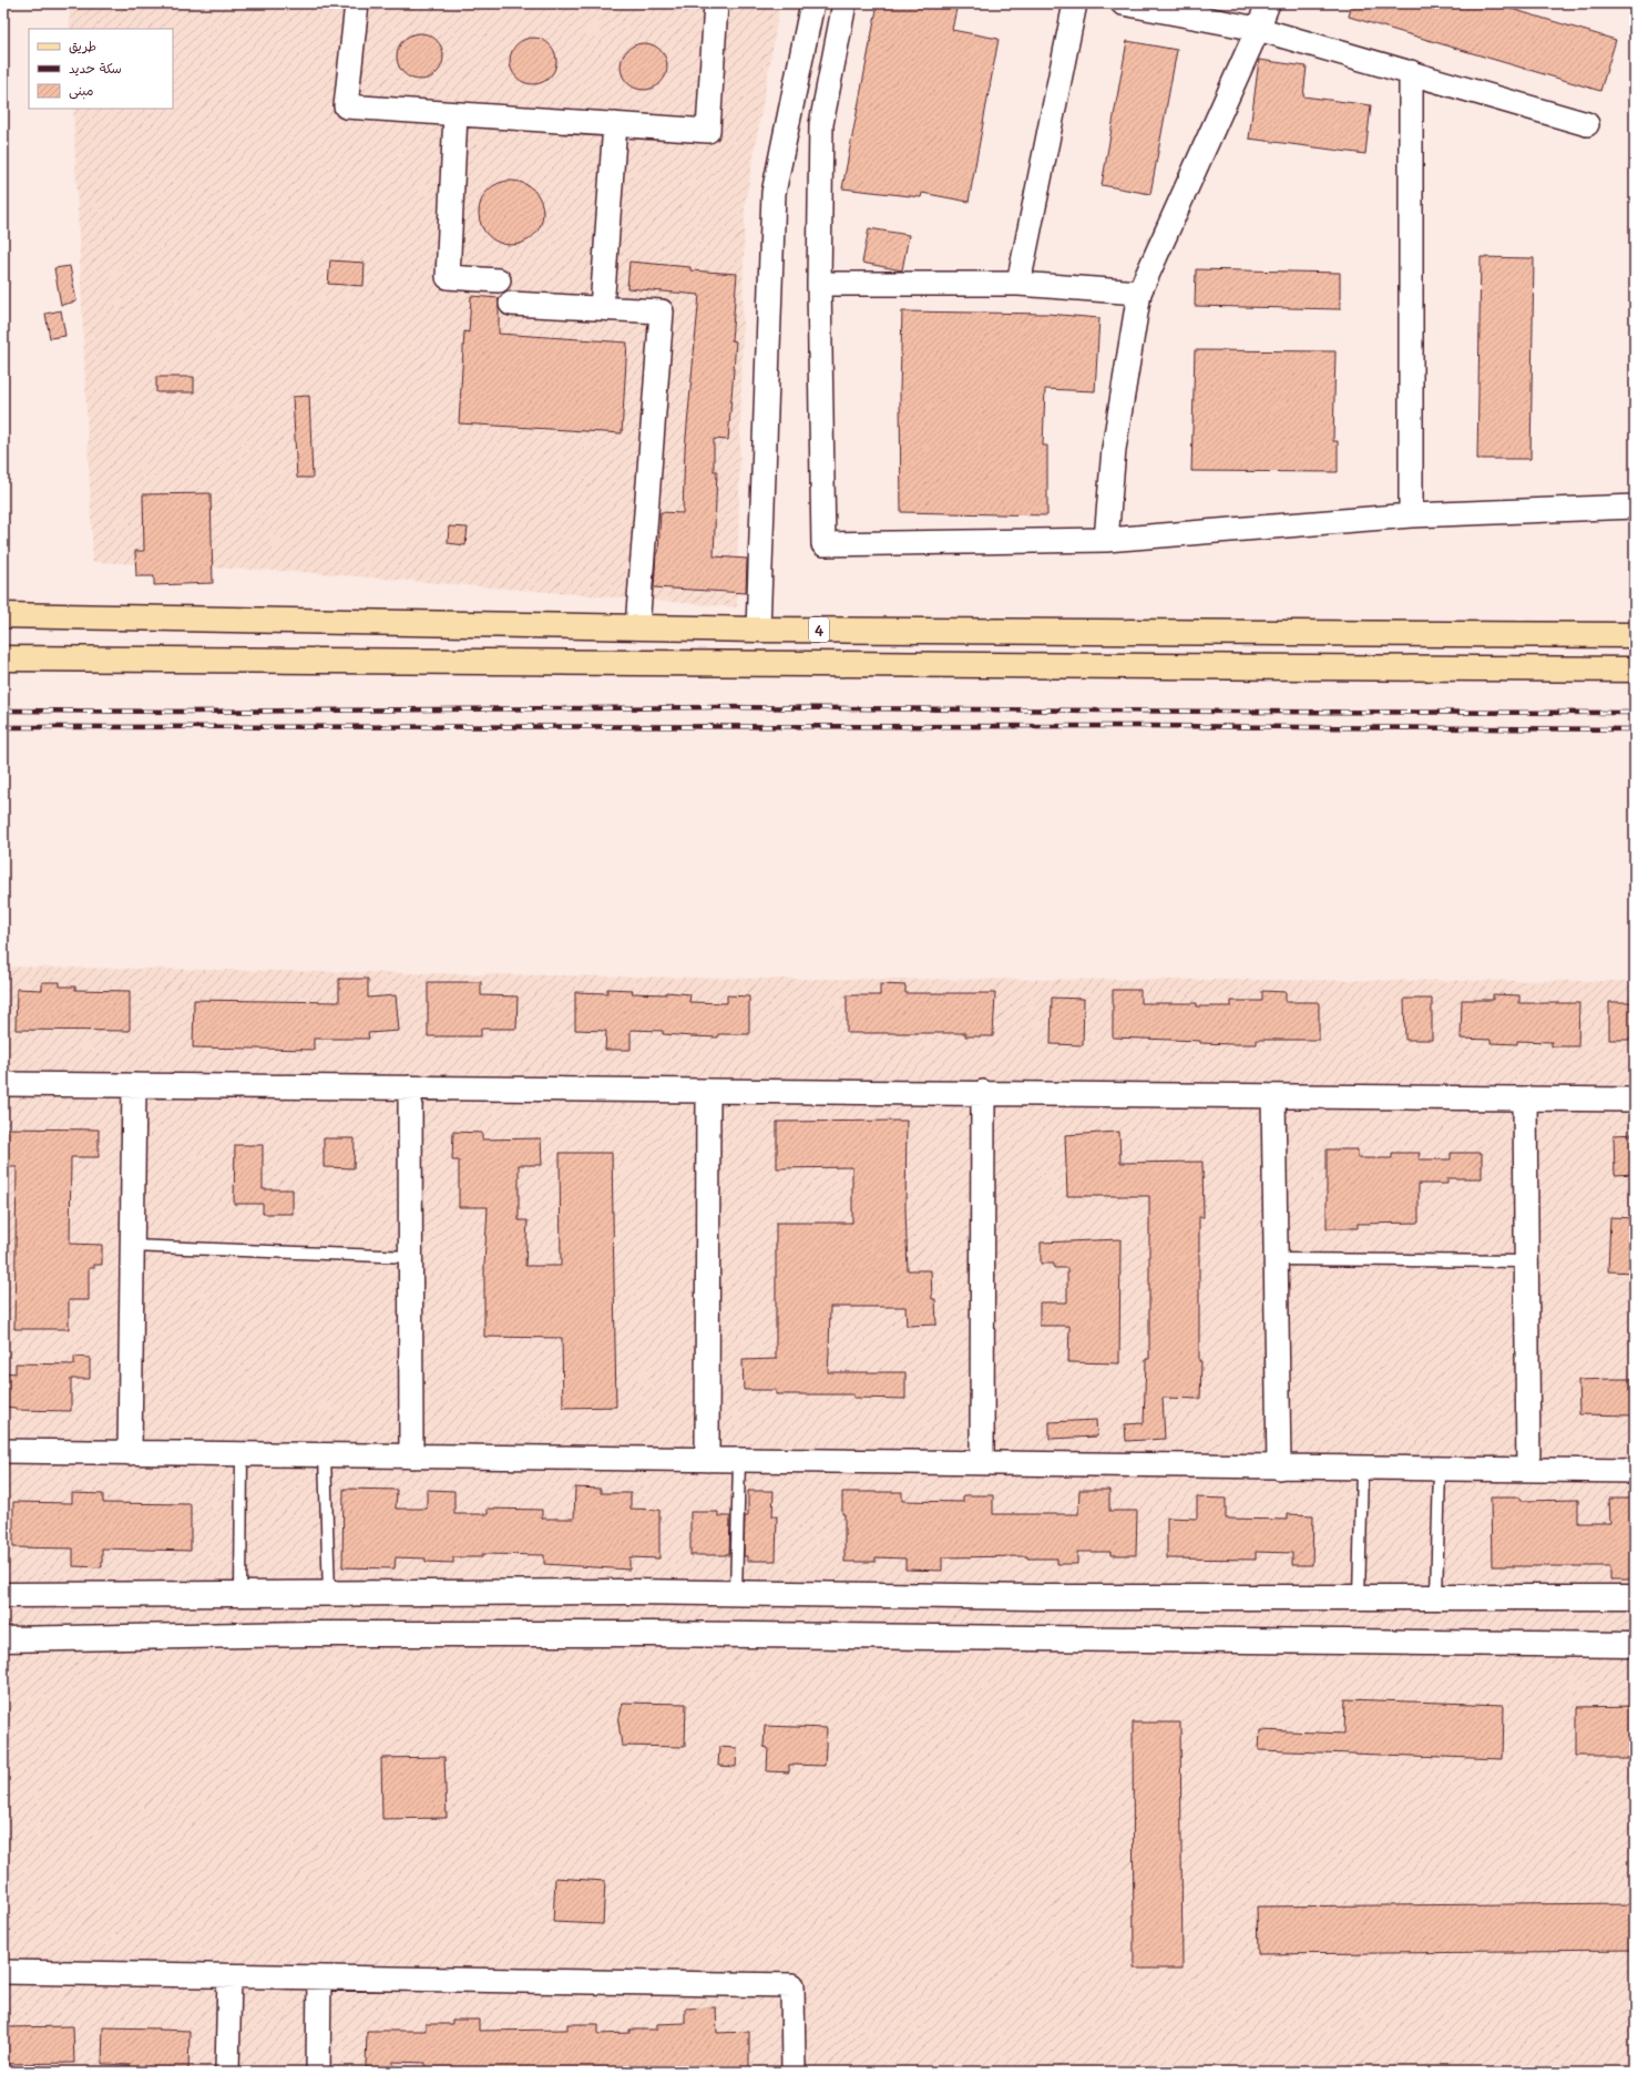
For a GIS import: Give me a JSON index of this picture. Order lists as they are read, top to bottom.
{
  "streets": {
    "main road": ["4"]
  },
  "legend": ["طريق", "سكة حديد", "مبنى"]
}
